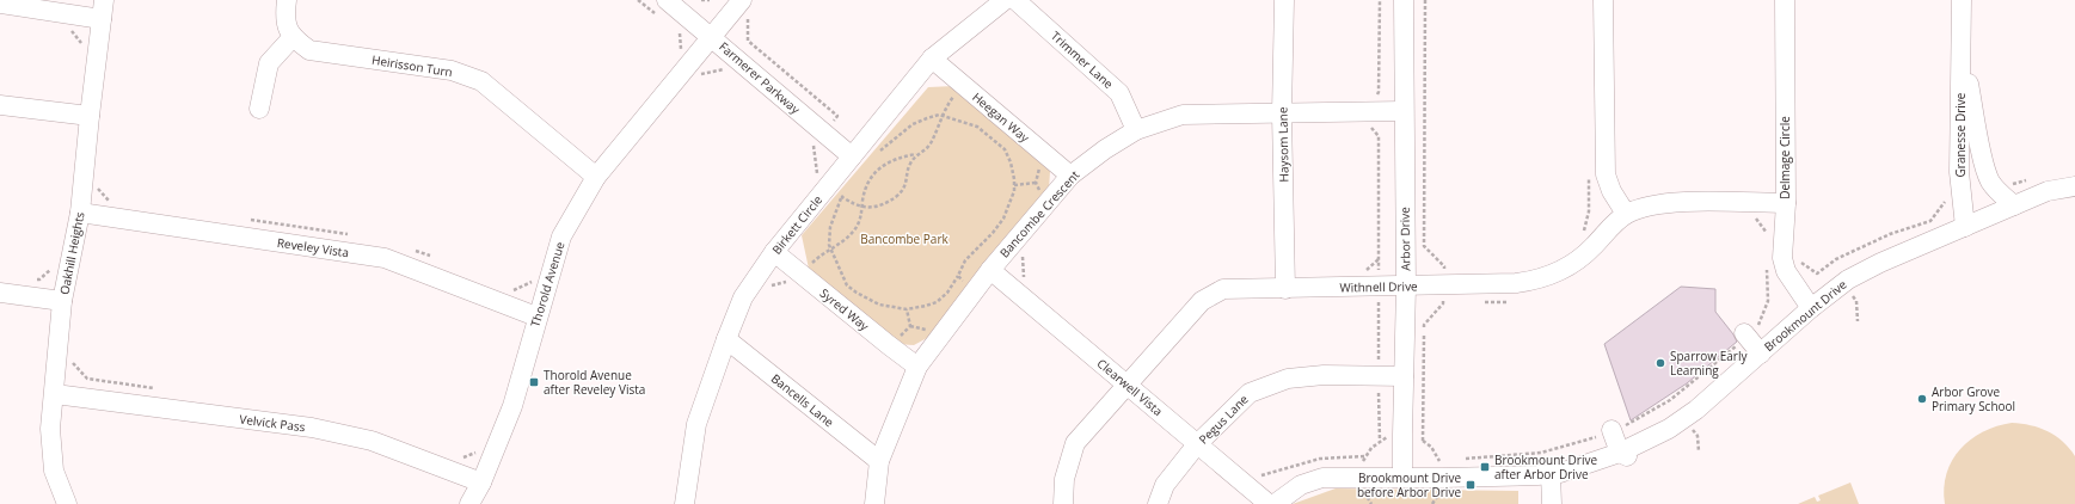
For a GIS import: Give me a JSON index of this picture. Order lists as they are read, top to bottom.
{
  "streets": {
    "street": [
      "Trimmer Lane",
      "Heirisson Turn",
      "Farmerer Parkway",
      "Heegan Way",
      "Granesse Drive",
      "Haysom Lane",
      "Delmage Circle",
      "Bancombe Crescent",
      "Birkett Circle",
      "Arbor Drive",
      "Reveley Vista",
      "Oakhill Heights",
      "Thorold Avenue",
      "Withnell Drive",
      "Syred Way",
      "Brookmount Drive",
      "Clearwell Vista",
      "Bancells Lane",
      "Pegus Lane",
      "Velvick Pass"
    ]
  },
  "crossings": [
    ["Trimmer Lane", "Bancombe Crescent"],
    ["Heirisson Turn", "Thorold Avenue"],
    ["Farmerer Parkway", "Birkett Circle"],
    ["Farmerer Parkway", "Thorold Avenue"],
    ["Heegan Way", "Bancombe Crescent"],
    ["Heegan Way", "Birkett Circle"],
    ["Granesse Drive", "Brookmount Drive"],
    ["Haysom Lane", "Bancombe Crescent"],
    ["Haysom Lane", "Withnell Drive"],
    ["Delmage Circle", "Withnell Drive"],
    ["Delmage Circle", "Brookmount Drive"],
    ["Bancombe Crescent", "Arbor Drive"],
    ["Bancombe Crescent", "Syred Way"],
    ["Bancombe Crescent", "Clearwell Vista"],
    ["Bancombe Crescent", "Bancells Lane"],
    ["Birkett Circle", "Syred Way"],
    ["Birkett Circle", "Bancells Lane"],
    ["Arbor Drive", "Withnell Drive"],
    ["Arbor Drive", "Brookmount Drive"],
    ["Arbor Drive", "Pegus Lane"],
    ["Reveley Vista", "Oakhill Heights"],
    ["Reveley Vista", "Thorold Avenue"],
    ["Oakhill Heights", "Velvick Pass"],
    ["Thorold Avenue", "Velvick Pass"],
    ["Withnell Drive", "Clearwell Vista"],
    ["Clearwell Vista", "Pegus Lane"]
  ],
  "parks": ["Bancombe Park"],
  "places": {
    "other": ["Sparrow Early Learning", "Arbor Grove Primary School"],
    "transit": ["Thorold Avenue after Reveley Vista", "Brookmount Drive after Arbor Drive", "Brookmount Drive before Arbor Drive"]
  }
}
